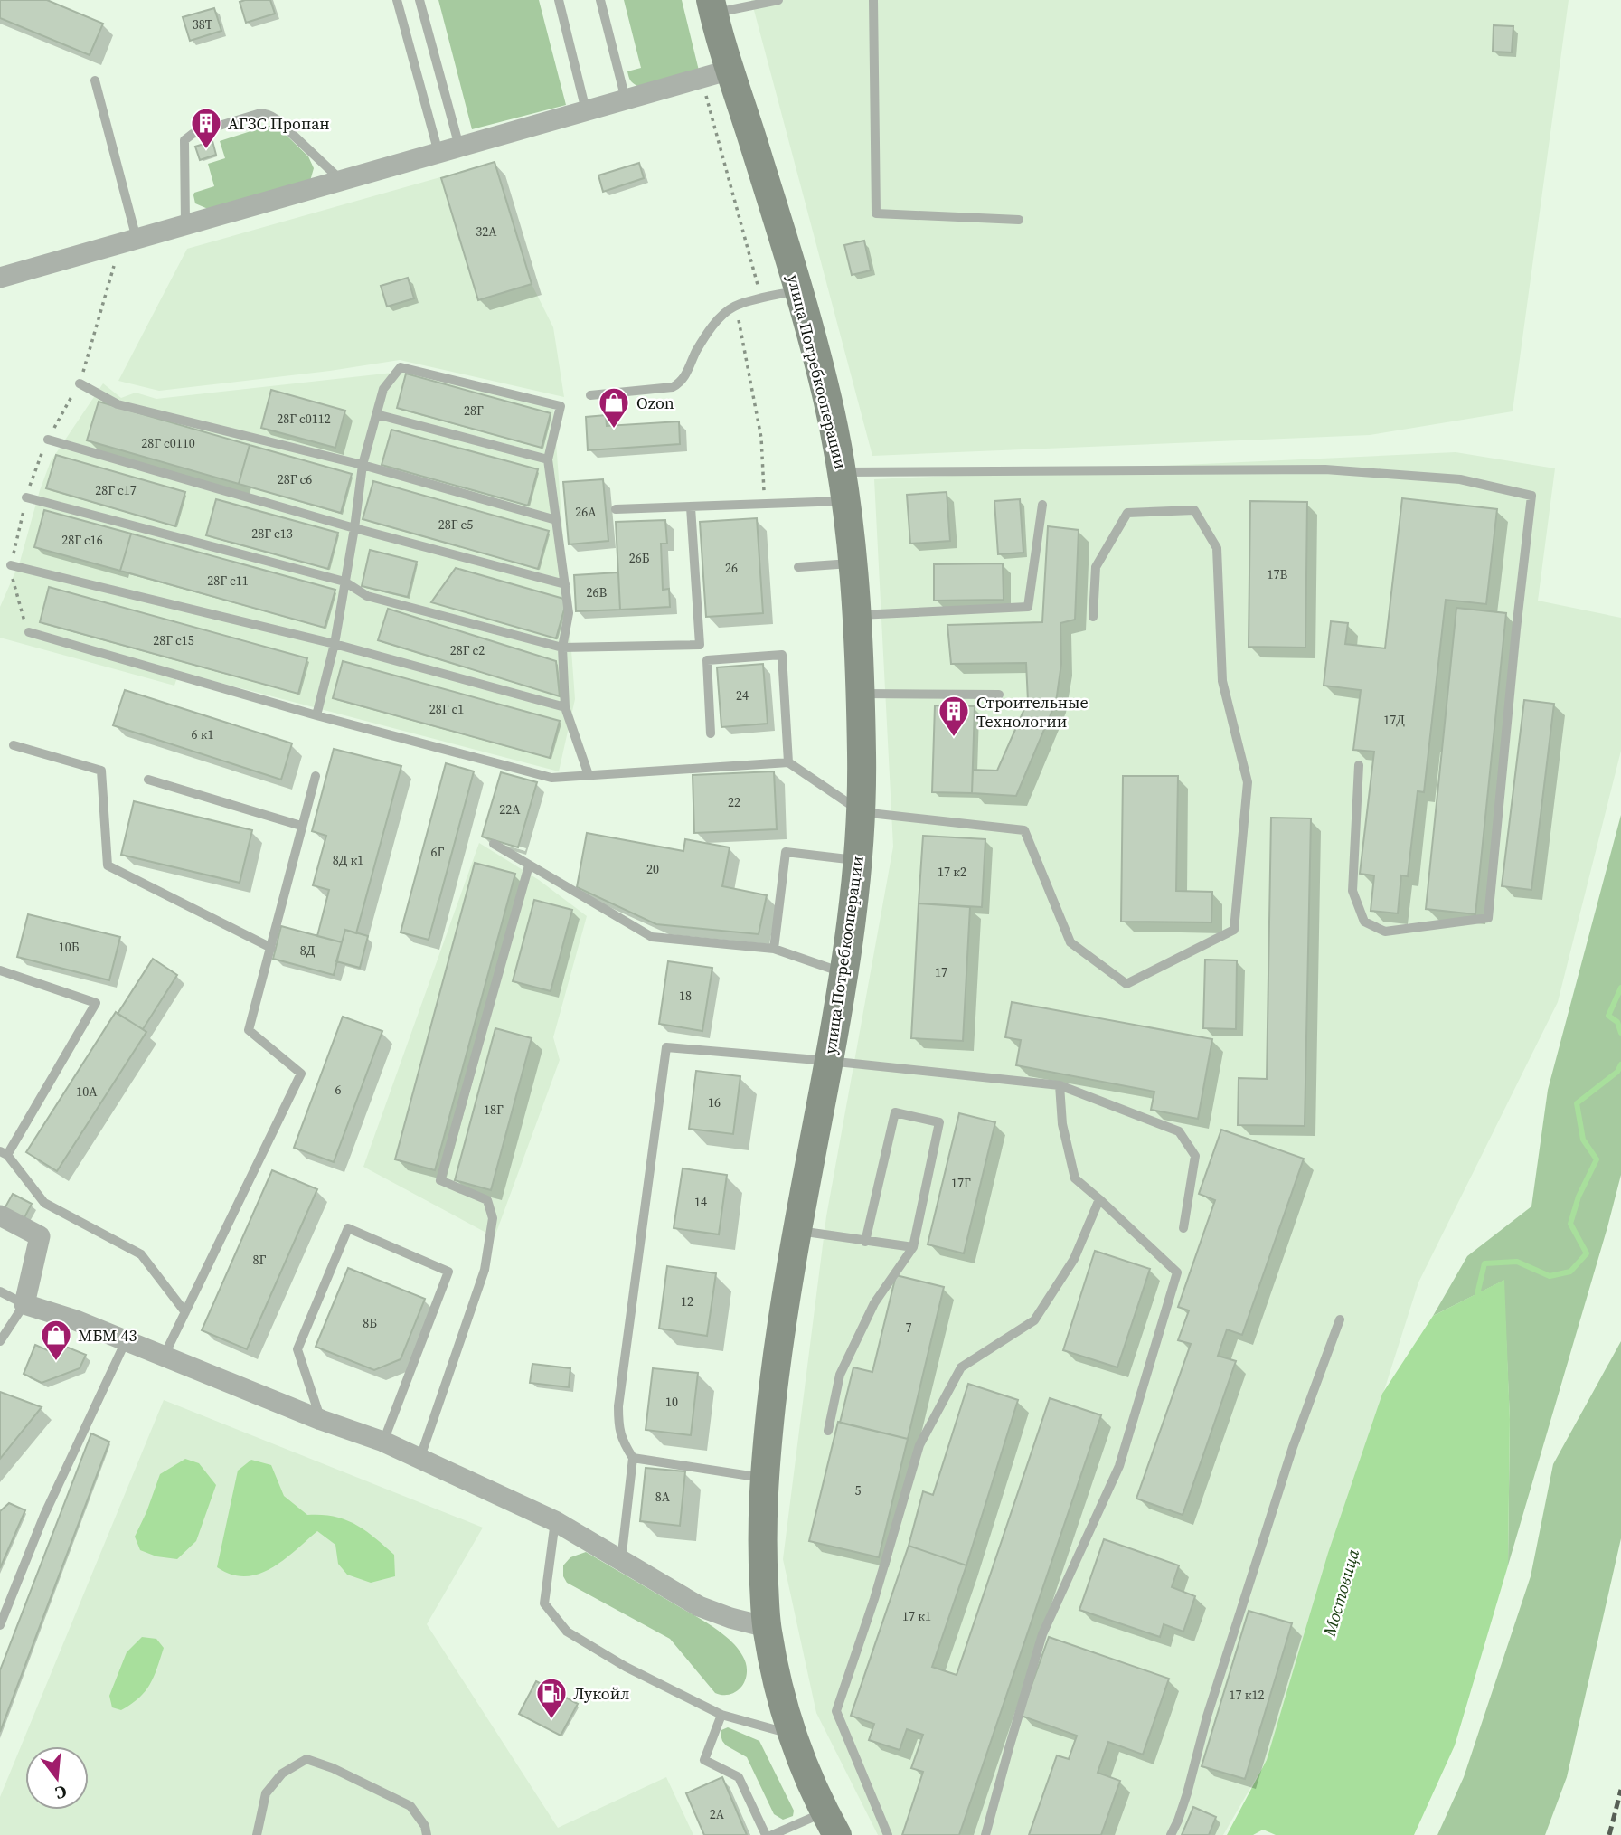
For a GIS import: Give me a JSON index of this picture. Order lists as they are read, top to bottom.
{
  "streets": {
    "main road": ["улица Потребкооперации"]
  },
  "water": ["Мостовица"],
  "places": {
    "building": ["АГЗС Пропан", "Строительные Технологии"],
    "shop": ["Ozon", "МБМ 43"],
    "fuel station": ["Лукойл"]
  },
  "house_numbers": [
    "38Т",
    "32А",
    "28Г",
    "28Г с0112",
    "28Г с0110",
    "28Г с6",
    "28Г с17",
    "26А",
    "28Г с5",
    "28Г с13",
    "28Г с16",
    "26Б",
    "26",
    "17В",
    "28Г с11",
    "26В",
    "28Г с15",
    "28Г с2",
    "24",
    "28Г с1",
    "17Д",
    "6 к1",
    "22",
    "22А",
    "6Г",
    "8Д к1",
    "20",
    "17 к2",
    "10Б",
    "8Д",
    "17",
    "18",
    "6",
    "10А",
    "16",
    "18Г",
    "17Г",
    "14",
    "8Г",
    "12",
    "8Б",
    "7",
    "10",
    "5",
    "8А",
    "17 к1",
    "17 к12",
    "2А"
  ],
  "north": "bottom"
}
